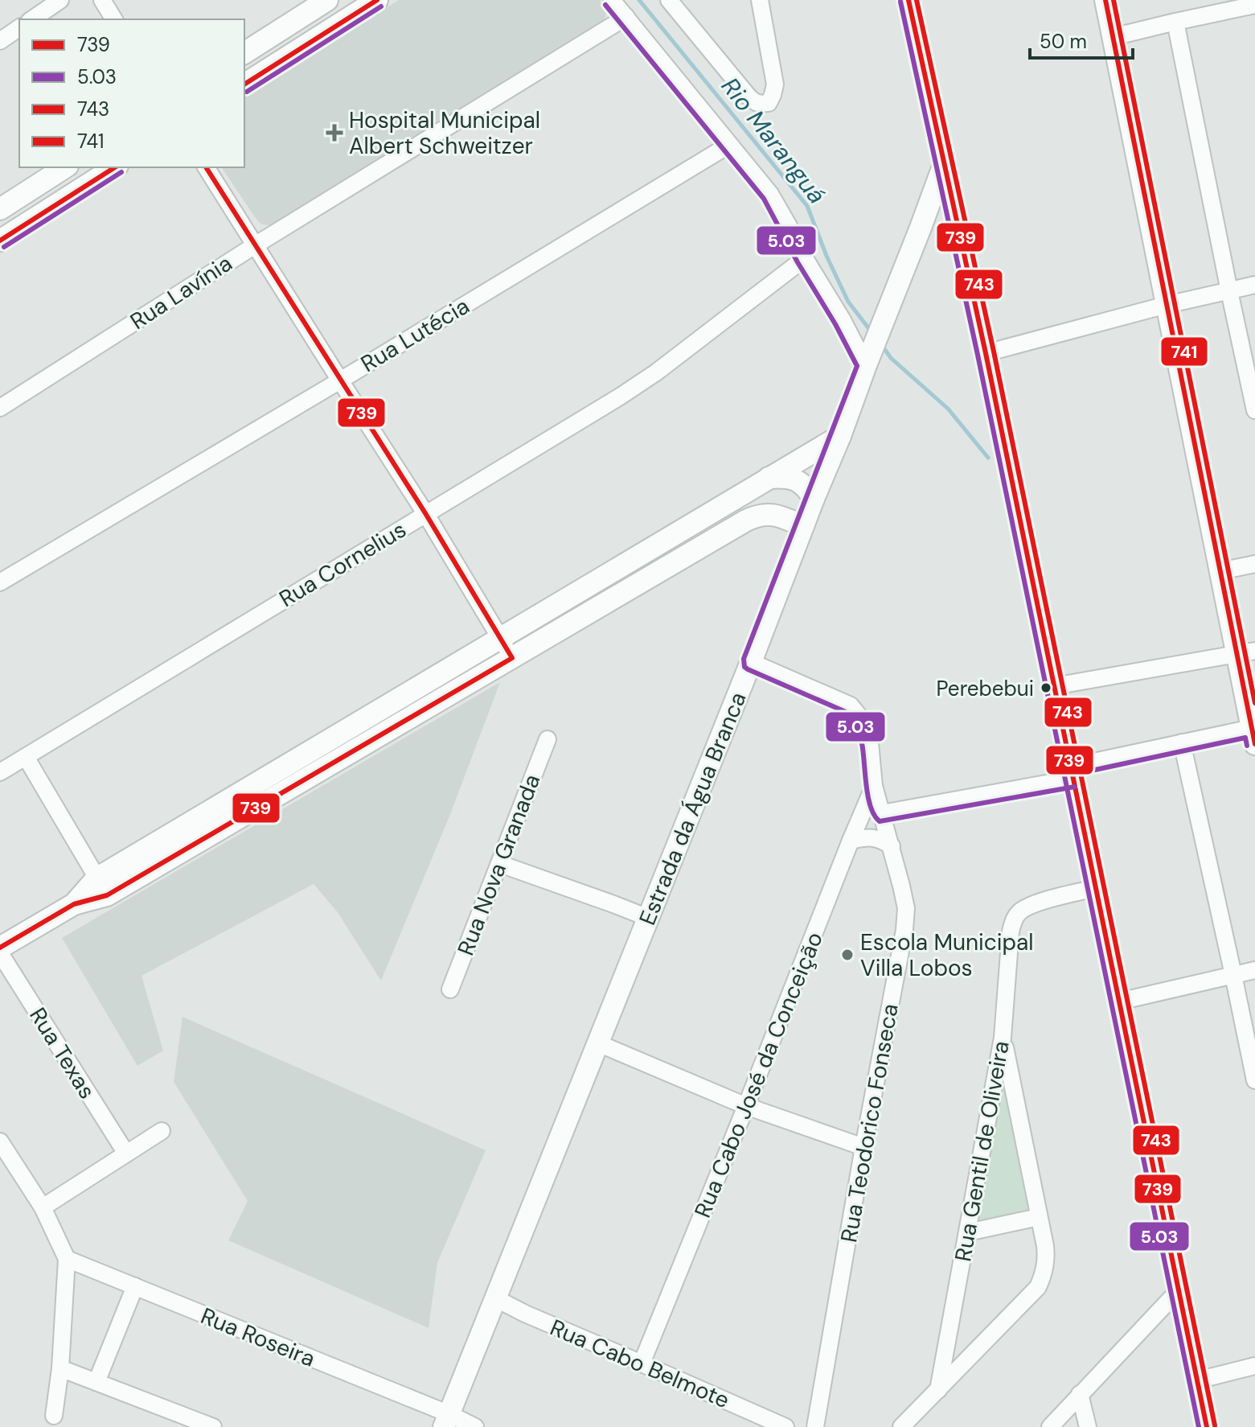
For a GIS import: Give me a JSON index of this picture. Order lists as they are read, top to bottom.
{
  "streets": {
    "main road": ["Estrada da Água Branca"],
    "street": [
      "Rua Lavínia",
      "Rua Lutécia",
      "Rua Cornelius",
      "Rua Nova Granada",
      "Rua Texas",
      "Rua Cabo José da Conceição",
      "Rua Teodorico Fonseca",
      "Rua Gentil de Oliveira",
      "Rua Roseira",
      "Rua Cabo Belmote"
    ]
  },
  "crossings": [
    ["Estrada da Água Branca", "Rua Teodorico Fonseca"],
    ["Estrada da Água Branca", "Rua Roseira"],
    ["Estrada da Água Branca", "Rua Cabo Belmote"],
    ["Rua Cabo José da Conceição", "Rua Teodorico Fonseca"],
    ["Rua Cabo José da Conceição", "Rua Cabo Belmote"]
  ],
  "water": ["Rio Maranguá"],
  "places": {
    "health": ["Hospital Municipal Albert Schweitzer"],
    "other": ["Perebebui", "Escola Municipal Villa Lobos"]
  },
  "lines": [
    "transit line 739",
    "transit line 743",
    "transit line 741",
    "transit line 5.03"
  ],
  "legend": [
    "739",
    "5.03",
    "743",
    "741"
  ],
  "scale_bar": "50 m"
}
